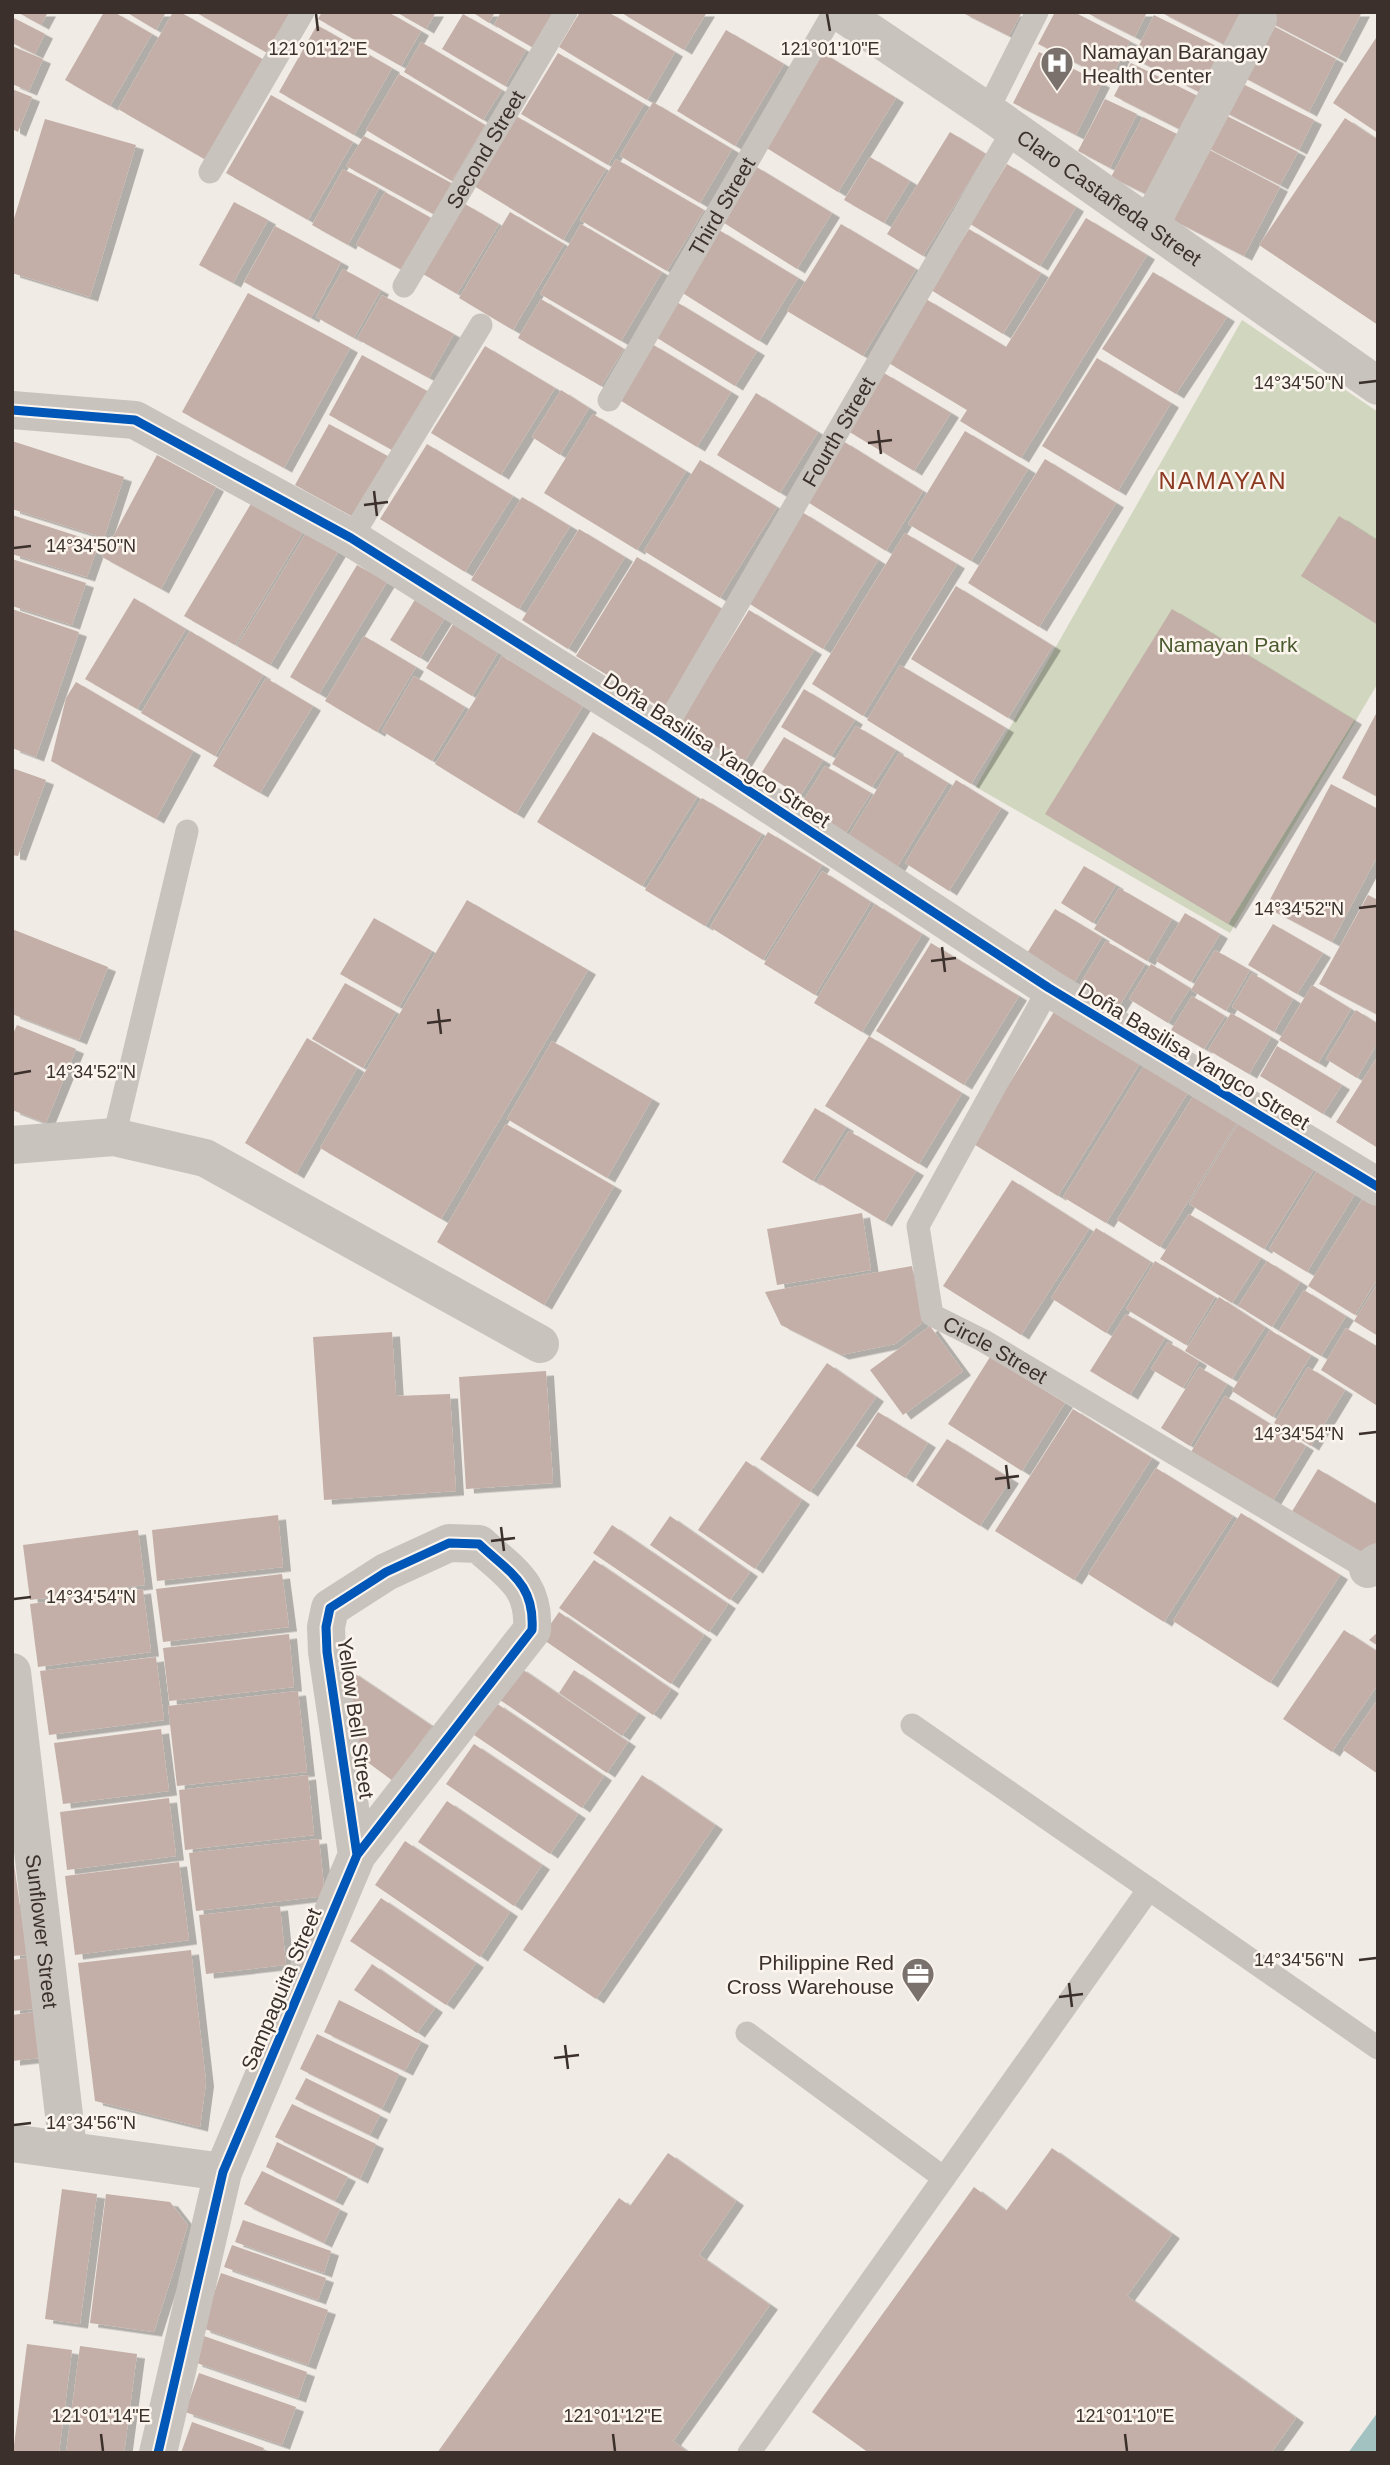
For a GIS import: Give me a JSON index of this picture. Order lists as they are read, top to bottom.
{
  "streets": {
    "street": [
      "Claro Castañeda Street",
      "Doña Basilisa Yangco Street",
      "Yellow Bell Street",
      "Sunflower Street",
      "Sampaguita Street"
    ],
    "lane": [
      "Second Street",
      "Third Street",
      "Fourth Street",
      "Circle Street"
    ]
  },
  "crossings": [
    ["Claro Castañeda Street", "Fourth Street"],
    ["Fourth Street", "Doña Basilisa Yangco Street"],
    ["Doña Basilisa Yangco Street", "Circle Street"],
    ["Yellow Bell Street", "Sampaguita Street"]
  ],
  "districts": ["NAMAYAN"],
  "parks": ["Namayan Park"],
  "places": {
    "hospital": ["Namayan Barangay Health Center"],
    "office": ["Philippine Red Cross Warehouse"]
  },
  "coordinates": [
    "121°01'12\"E",
    "121°01'10\"E",
    "14°34'50\"N",
    "14°34'52\"N",
    "14°34'54\"N",
    "14°34'56\"N",
    "121°01'14\"E"
  ]
}
